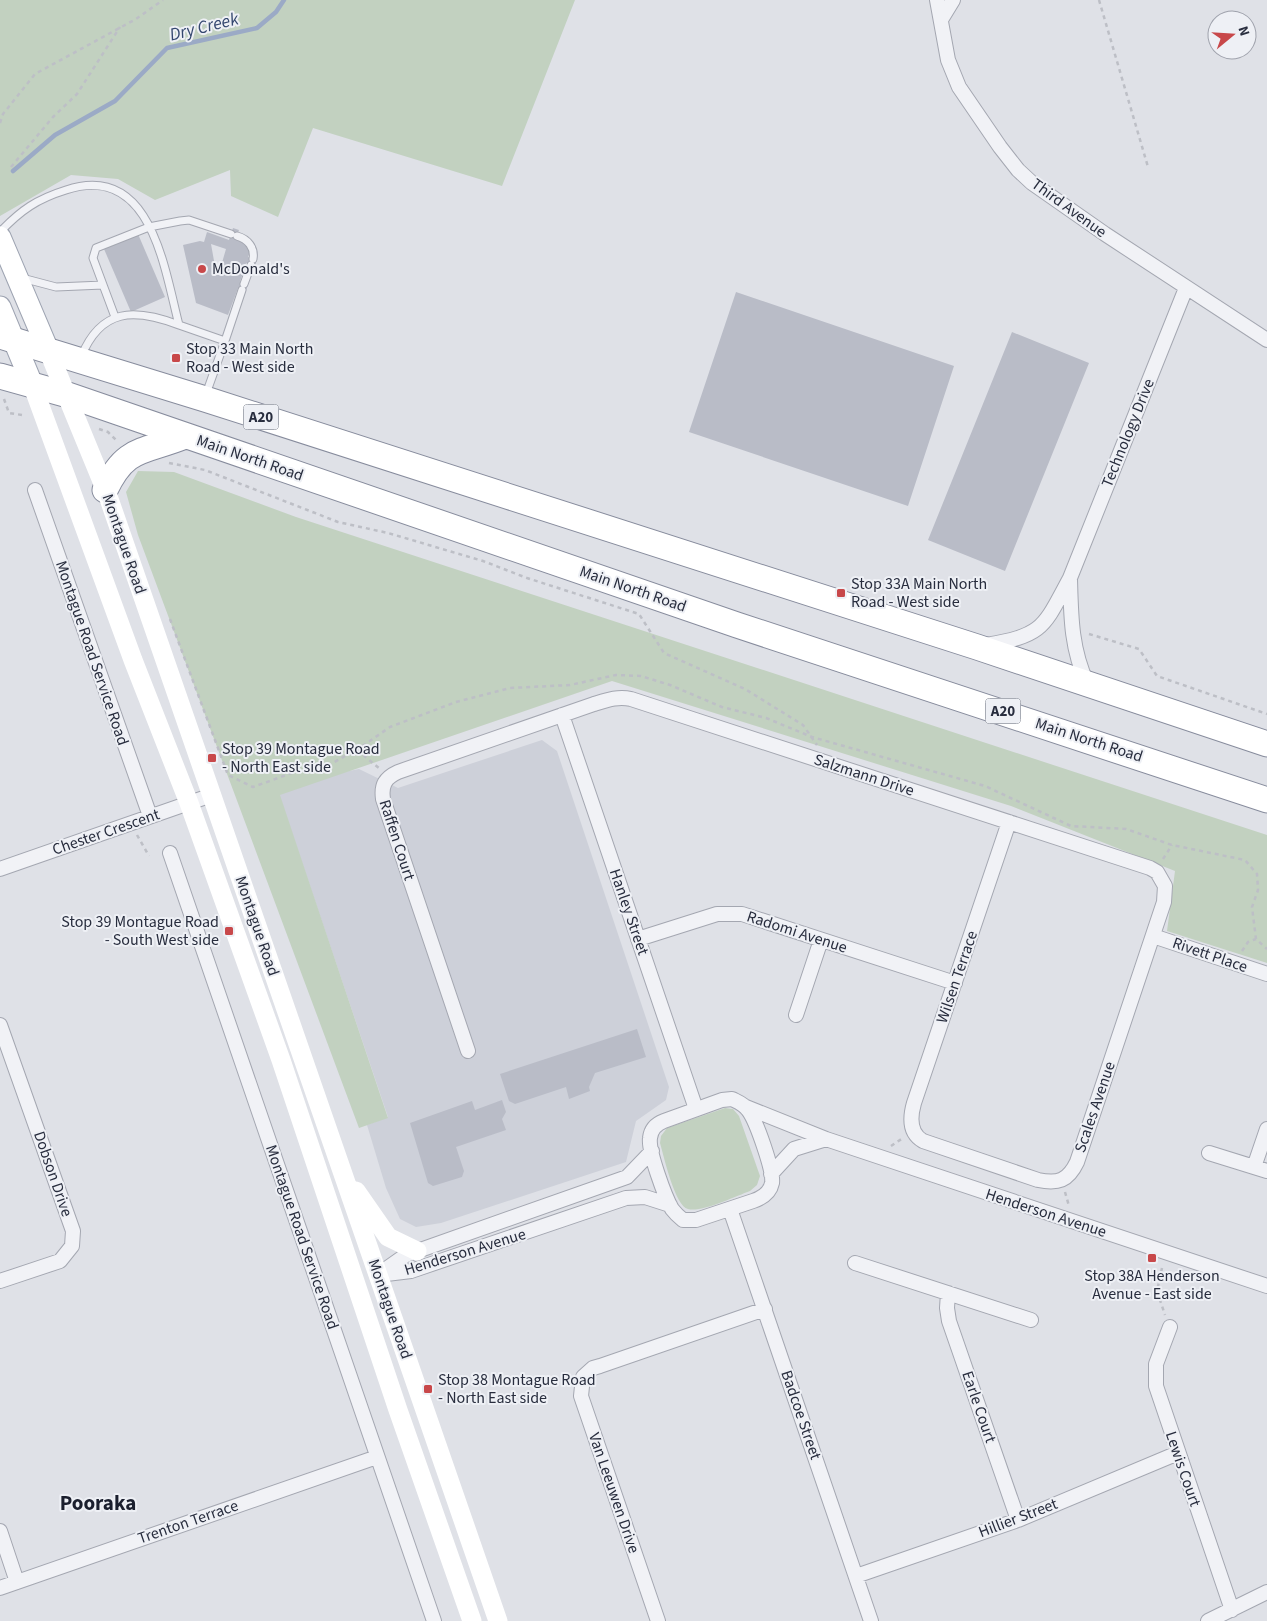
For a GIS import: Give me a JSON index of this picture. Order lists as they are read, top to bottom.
{
  "streets": {
    "highway": ["A20", "Main North Road"],
    "main road": ["Montague Road"],
    "street": [
      "Third Avenue",
      "Technology Drive",
      "Montague Road Service Road",
      "Salzmann Drive",
      "Chester Crescent",
      "Raffen Court",
      "Hanley Street",
      "Radomi Avenue",
      "Rivett Place",
      "Wilsen Terrace",
      "Scales Avenue",
      "Dobson Drive",
      "Henderson Avenue",
      "Earle Court",
      "Badcoe Street",
      "Lewis Court",
      "Van Leeuwen Drive",
      "Hillier Street",
      "Trenton Terrace"
    ]
  },
  "crossings": [
    ["Third Avenue", "Technology Drive"],
    ["A20", "Technology Drive"],
    ["A20", "Montague Road"],
    ["Main North Road", "Montague Road"],
    ["Montague Road", "Chester Crescent"],
    ["Montague Road", "Henderson Avenue"],
    ["Montague Road Service Road", "Chester Crescent"],
    ["Montague Road Service Road", "Trenton Terrace"],
    ["Salzmann Drive", "Raffen Court"],
    ["Salzmann Drive", "Hanley Street"],
    ["Salzmann Drive", "Wilsen Terrace"],
    ["Salzmann Drive", "Scales Avenue"],
    ["Raffen Court", "Hanley Street"],
    ["Hanley Street", "Radomi Avenue"],
    ["Hanley Street", "Henderson Avenue"],
    ["Hanley Street", "Badcoe Street"],
    ["Radomi Avenue", "Wilsen Terrace"],
    ["Rivett Place", "Scales Avenue"],
    ["Wilsen Terrace", "Scales Avenue"],
    ["Henderson Avenue", "Badcoe Street"],
    ["Earle Court", "Hillier Street"],
    ["Badcoe Street", "Van Leeuwen Drive"],
    ["Badcoe Street", "Hillier Street"],
    ["Lewis Court", "Hillier Street"]
  ],
  "districts": ["Pooraka"],
  "water": ["Dry Creek"],
  "places": {
    "other": ["McDonald's"],
    "transit": [
      "Stop 33 Main North Road - West side",
      "Stop 33A Main North Road - West side",
      "Stop 39 Montague Road - North East side",
      "Stop 39 Montague Road - South West side",
      "Stop 38A Henderson Avenue - East side",
      "Stop 38 Montague Road - North East side"
    ]
  },
  "north": "right"
}
